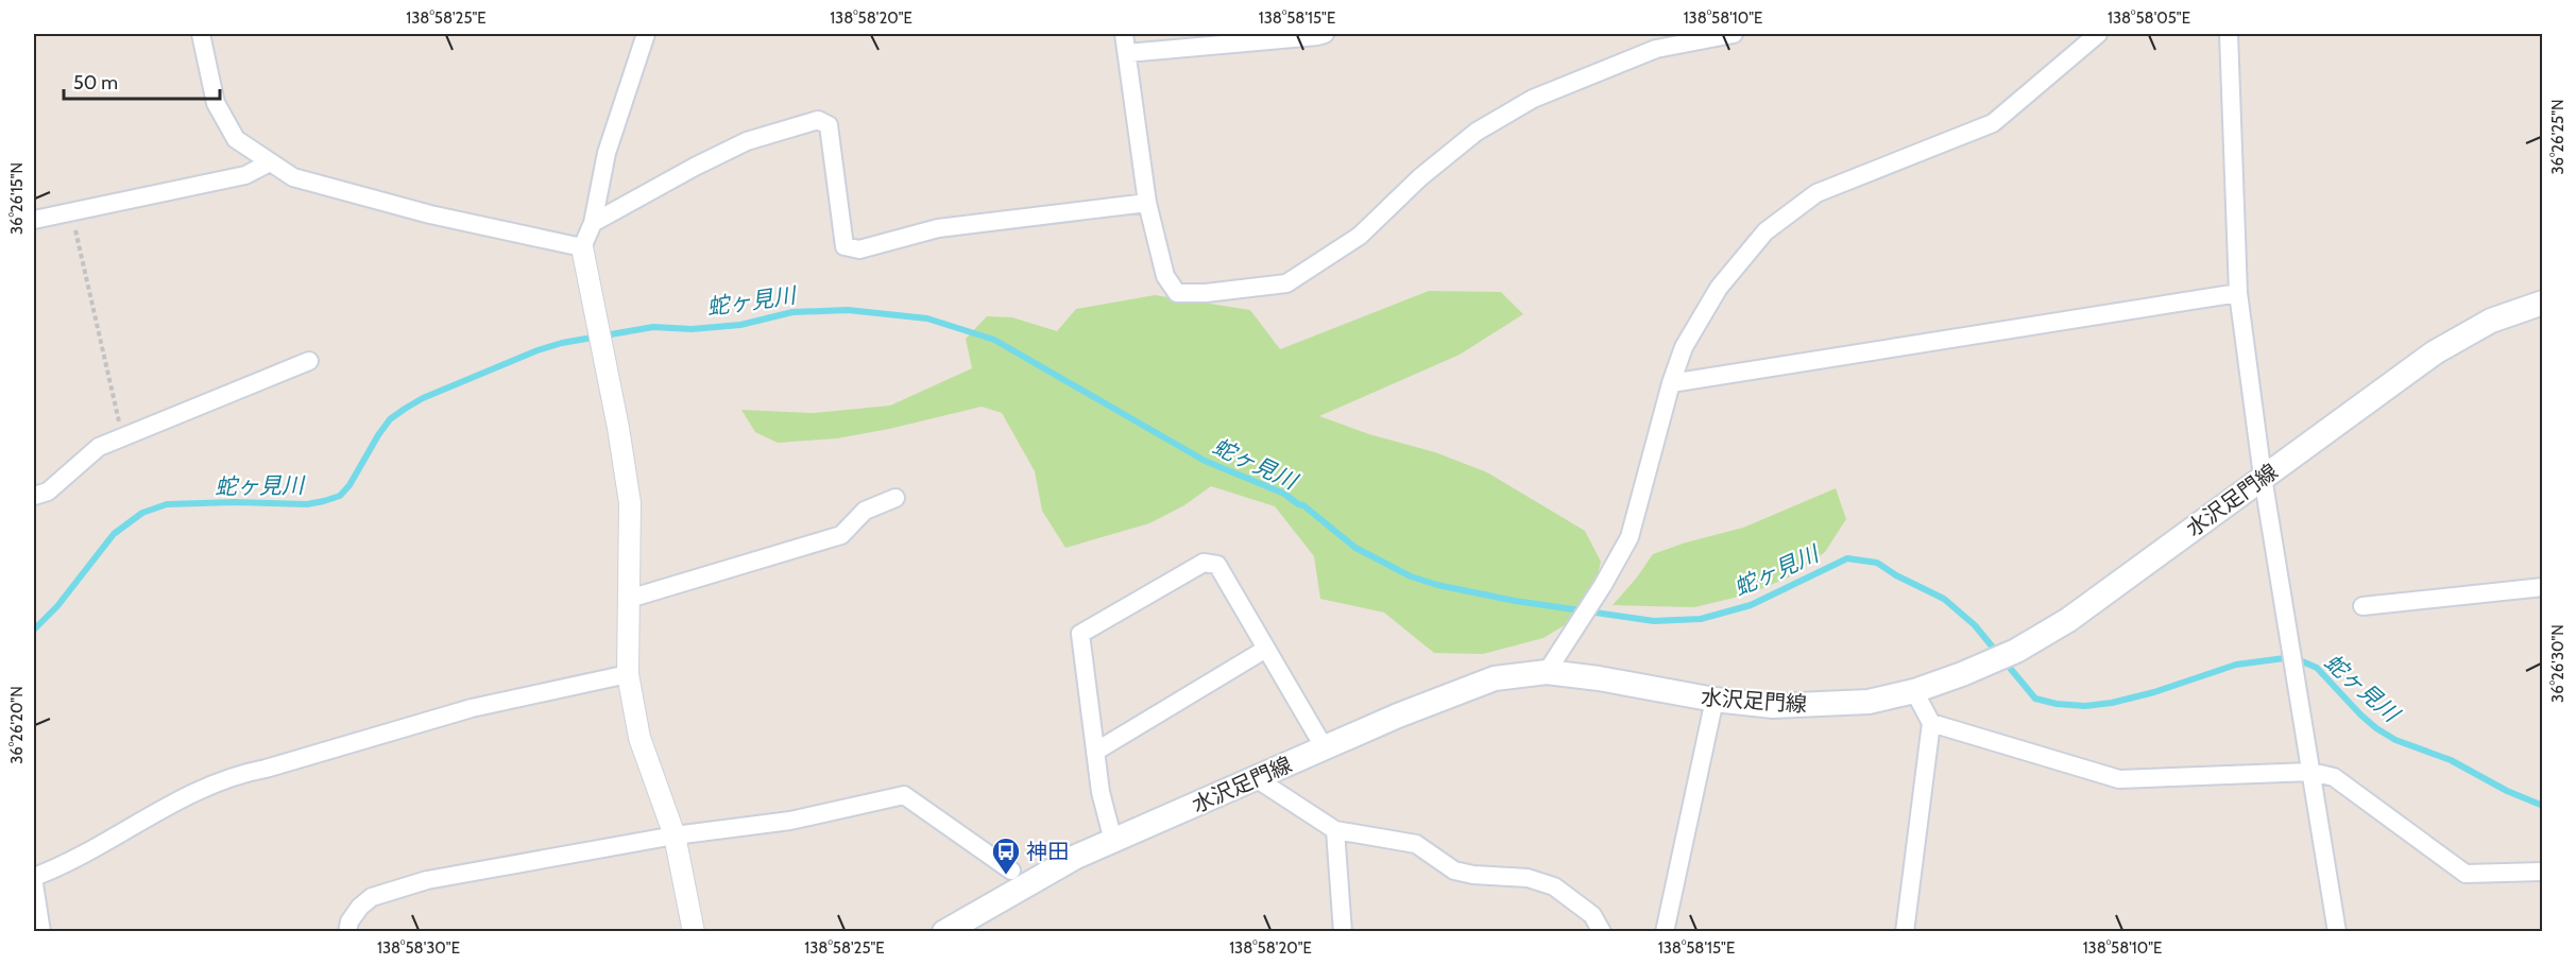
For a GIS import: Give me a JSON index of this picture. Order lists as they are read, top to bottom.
{
  "streets": {
    "main road": ["水沢足門線"]
  },
  "water": ["蛇ヶ見川"],
  "places": {
    "bus stop": ["神田"]
  },
  "scale_bar": "50 m",
  "coordinates": [
    "138°58'25\"E",
    "138°58'20\"E",
    "138°58'15\"E",
    "138°58'10\"E",
    "138°58'05\"E",
    "36°26'25\"N",
    "36°26'15\"N",
    "36°26'30\"N",
    "36°26'20\"N",
    "138°58'30\"E"
  ]
}
